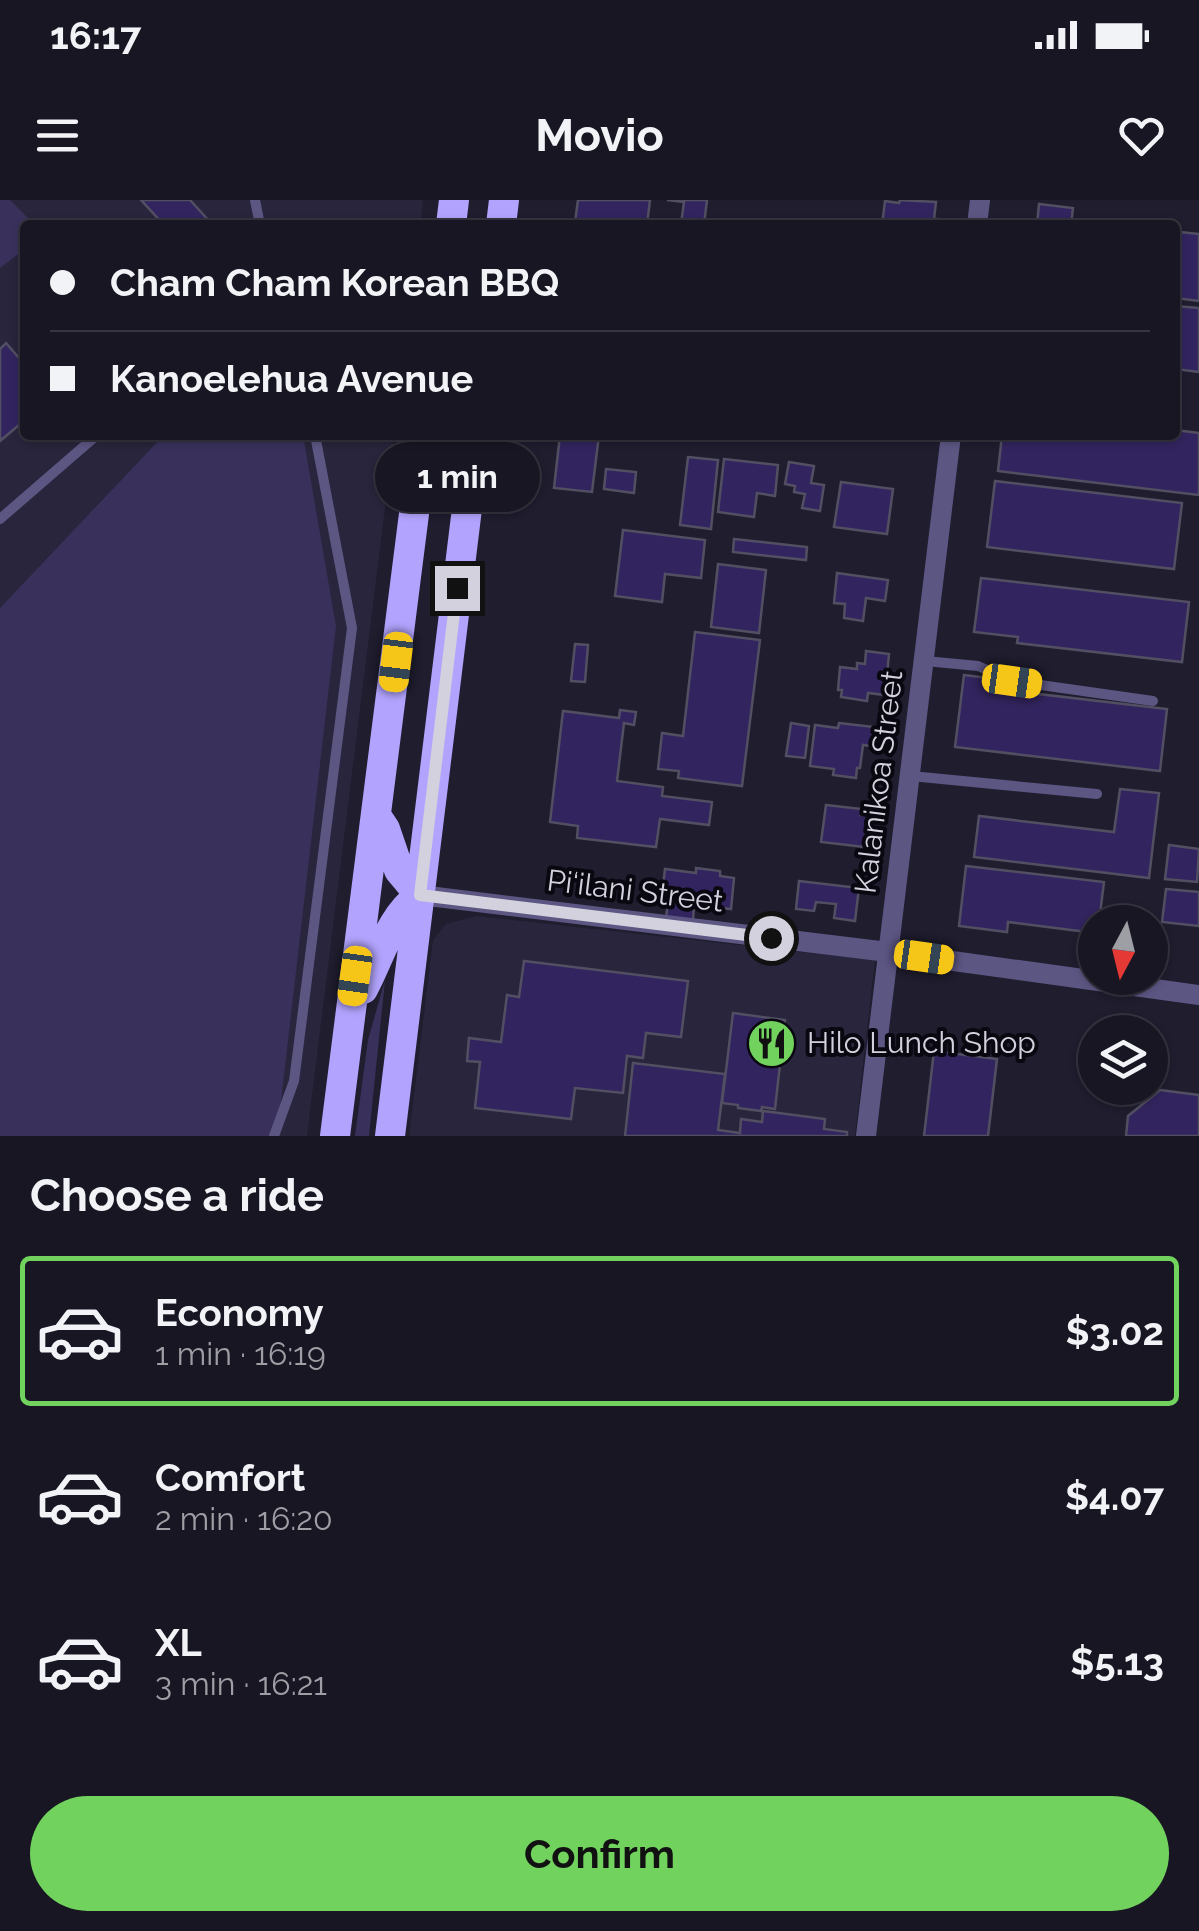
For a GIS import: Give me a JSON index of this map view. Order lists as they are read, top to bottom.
{
  "streets": {
    "street": ["Kalanikoa Street", "Pi‘ilani Street"]
  },
  "crossings": [
    ["Kalanikoa Street", "Pi‘ilani Street"]
  ],
  "places": {
    "restaurant": ["Hilo Lunch Shop"]
  },
  "north": "bottom",
  "page": {
    "status": "16:17",
    "header": "Movio",
    "banner": ["Cham Cham Korean BBQ", "Kanoelehua Avenue"],
    "bubble": "1 min",
    "heading": "Choose a ride",
    "list": [
      {
        "name": "Economy",
        "note": "1 min · 16:19",
        "value": "$3.02"
      },
      {
        "name": "Comfort",
        "note": "2 min · 16:20",
        "value": "$4.07"
      },
      {
        "name": "XL",
        "note": "3 min · 16:21",
        "value": "$5.13"
      }
    ],
    "buttons": "Confirm"
  }
}
